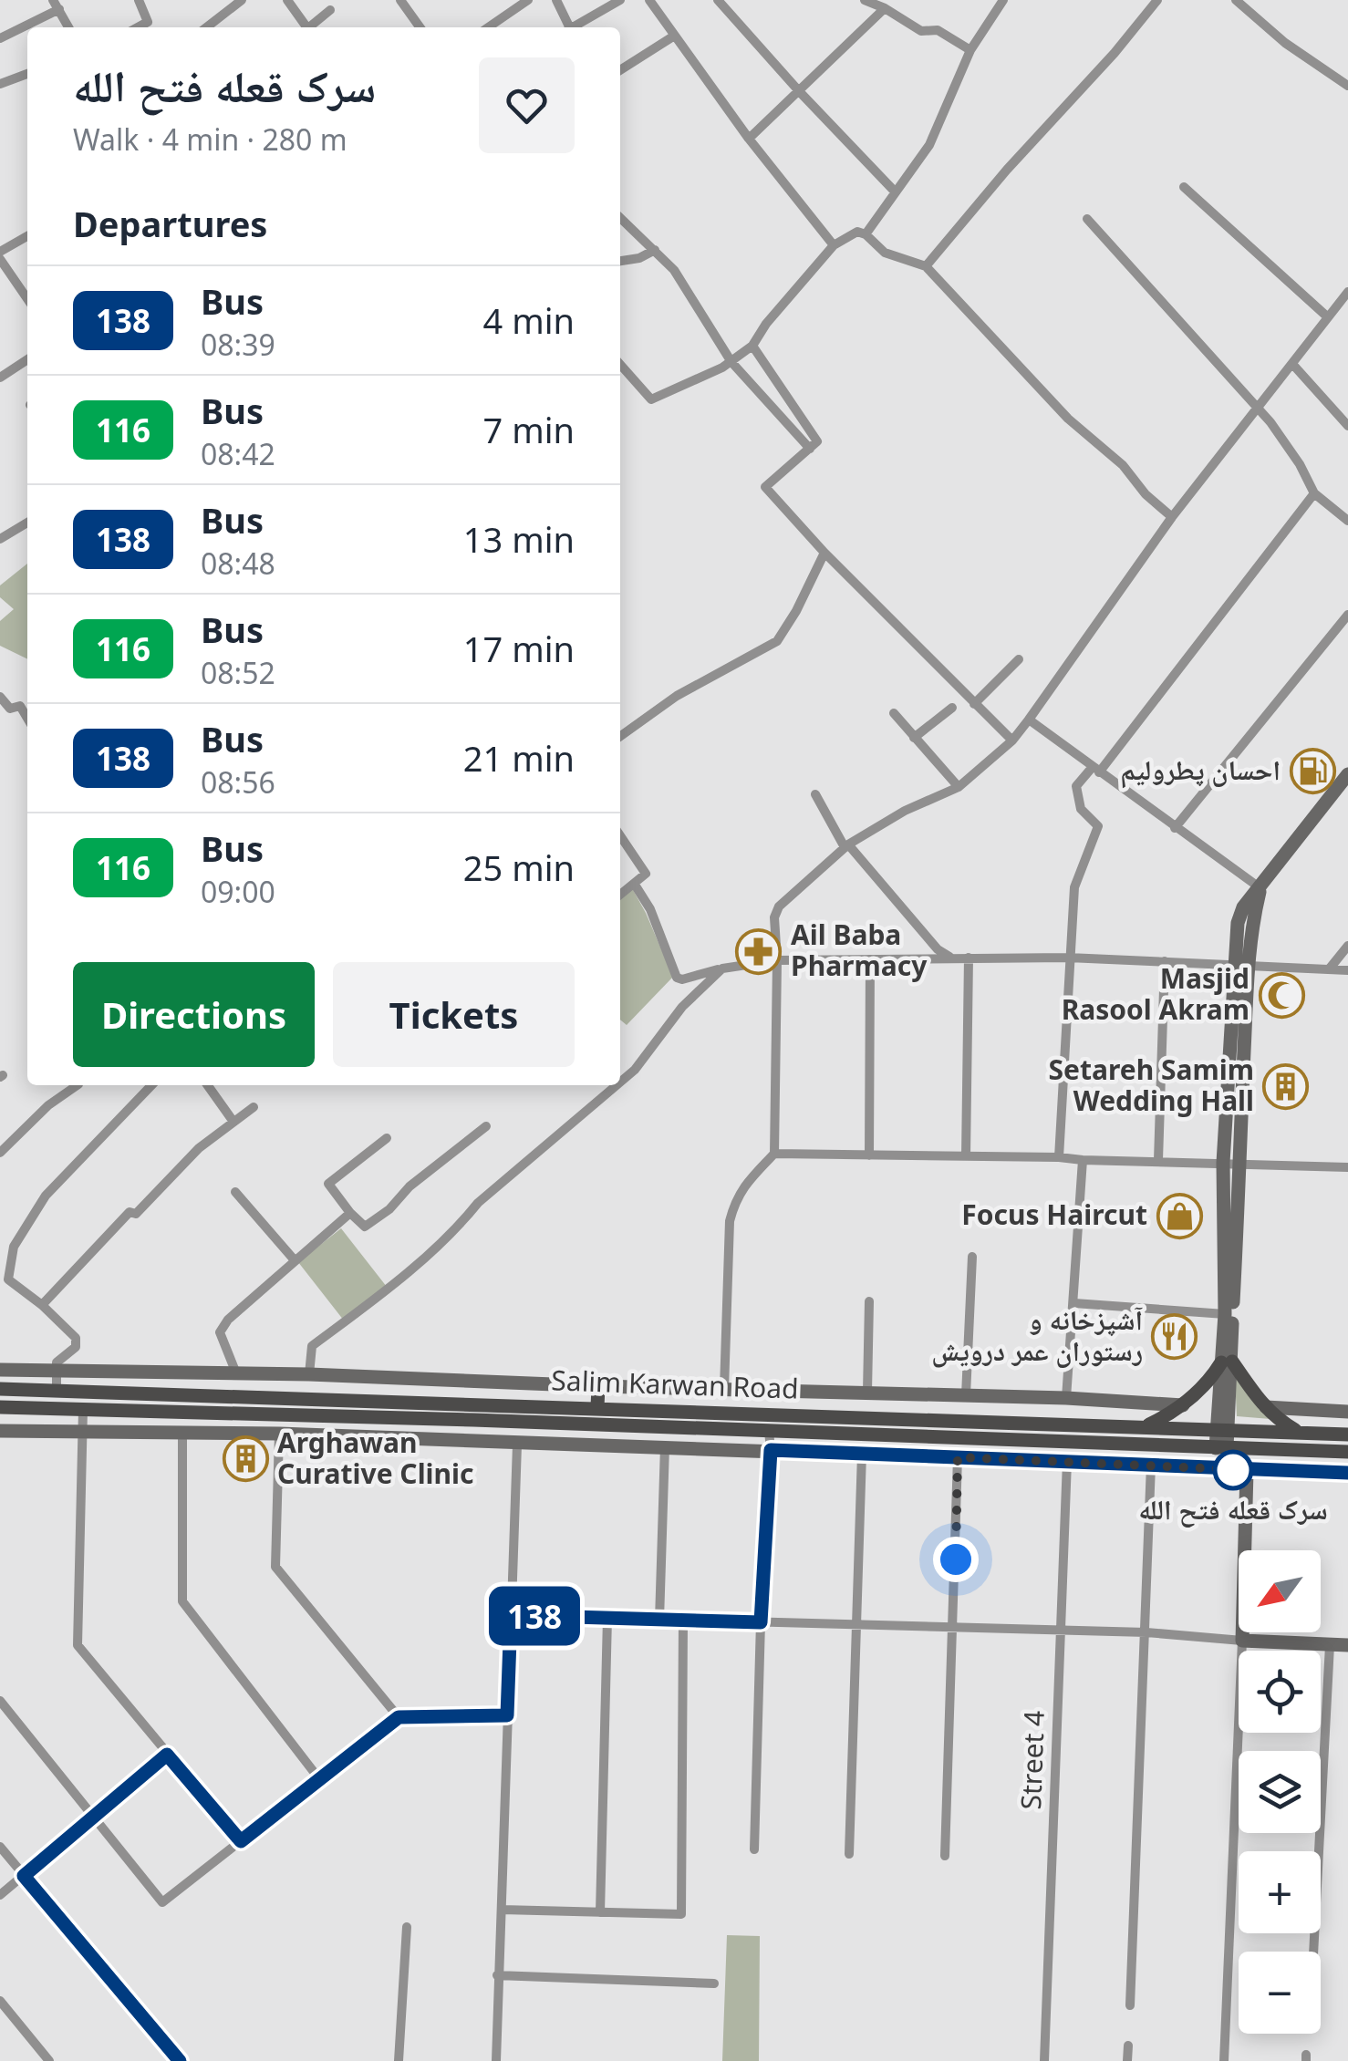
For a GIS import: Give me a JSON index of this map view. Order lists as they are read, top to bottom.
{
  "streets": {
    "main road": ["Salim Karwan Road"],
    "street": ["Street 4"]
  },
  "places": {
    "fuel station": ["احسان پطرولیم"],
    "pharmacy": ["Ail Baba Pharmacy"],
    "mosque": ["Masjid Rasool Akram"],
    "building": ["Setareh Samim Wedding Hall", "Arghawan Curative Clinic"],
    "shop": ["Focus Haircut"],
    "restaurant": ["آشپزخانه و رستوران عمر درویش"],
    "other": ["سرک قعله فتح الله"]
  },
  "lines": ["bus line 138"],
  "north": "bottom left",
  "page": {
    "on_map": "138",
    "heading": [
      ["سرک قعله فتح الله", "Walk · 4 min · 280 m"],
      "Departures"
    ],
    "list": [
      {
        "mark": "138",
        "name": "Bus",
        "note": "08:39",
        "value": "4 min"
      },
      {
        "mark": "116",
        "name": "Bus",
        "note": "08:42",
        "value": "7 min"
      },
      {
        "mark": "138",
        "name": "Bus",
        "note": "08:48",
        "value": "13 min"
      },
      {
        "mark": "116",
        "name": "Bus",
        "note": "08:52",
        "value": "17 min"
      },
      {
        "mark": "138",
        "name": "Bus",
        "note": "08:56",
        "value": "21 min"
      },
      {
        "mark": "116",
        "name": "Bus",
        "note": "09:00",
        "value": "25 min"
      }
    ],
    "buttons": ["Directions", "Tickets"],
    "map_buttons": ["+", "−"]
  }
}
